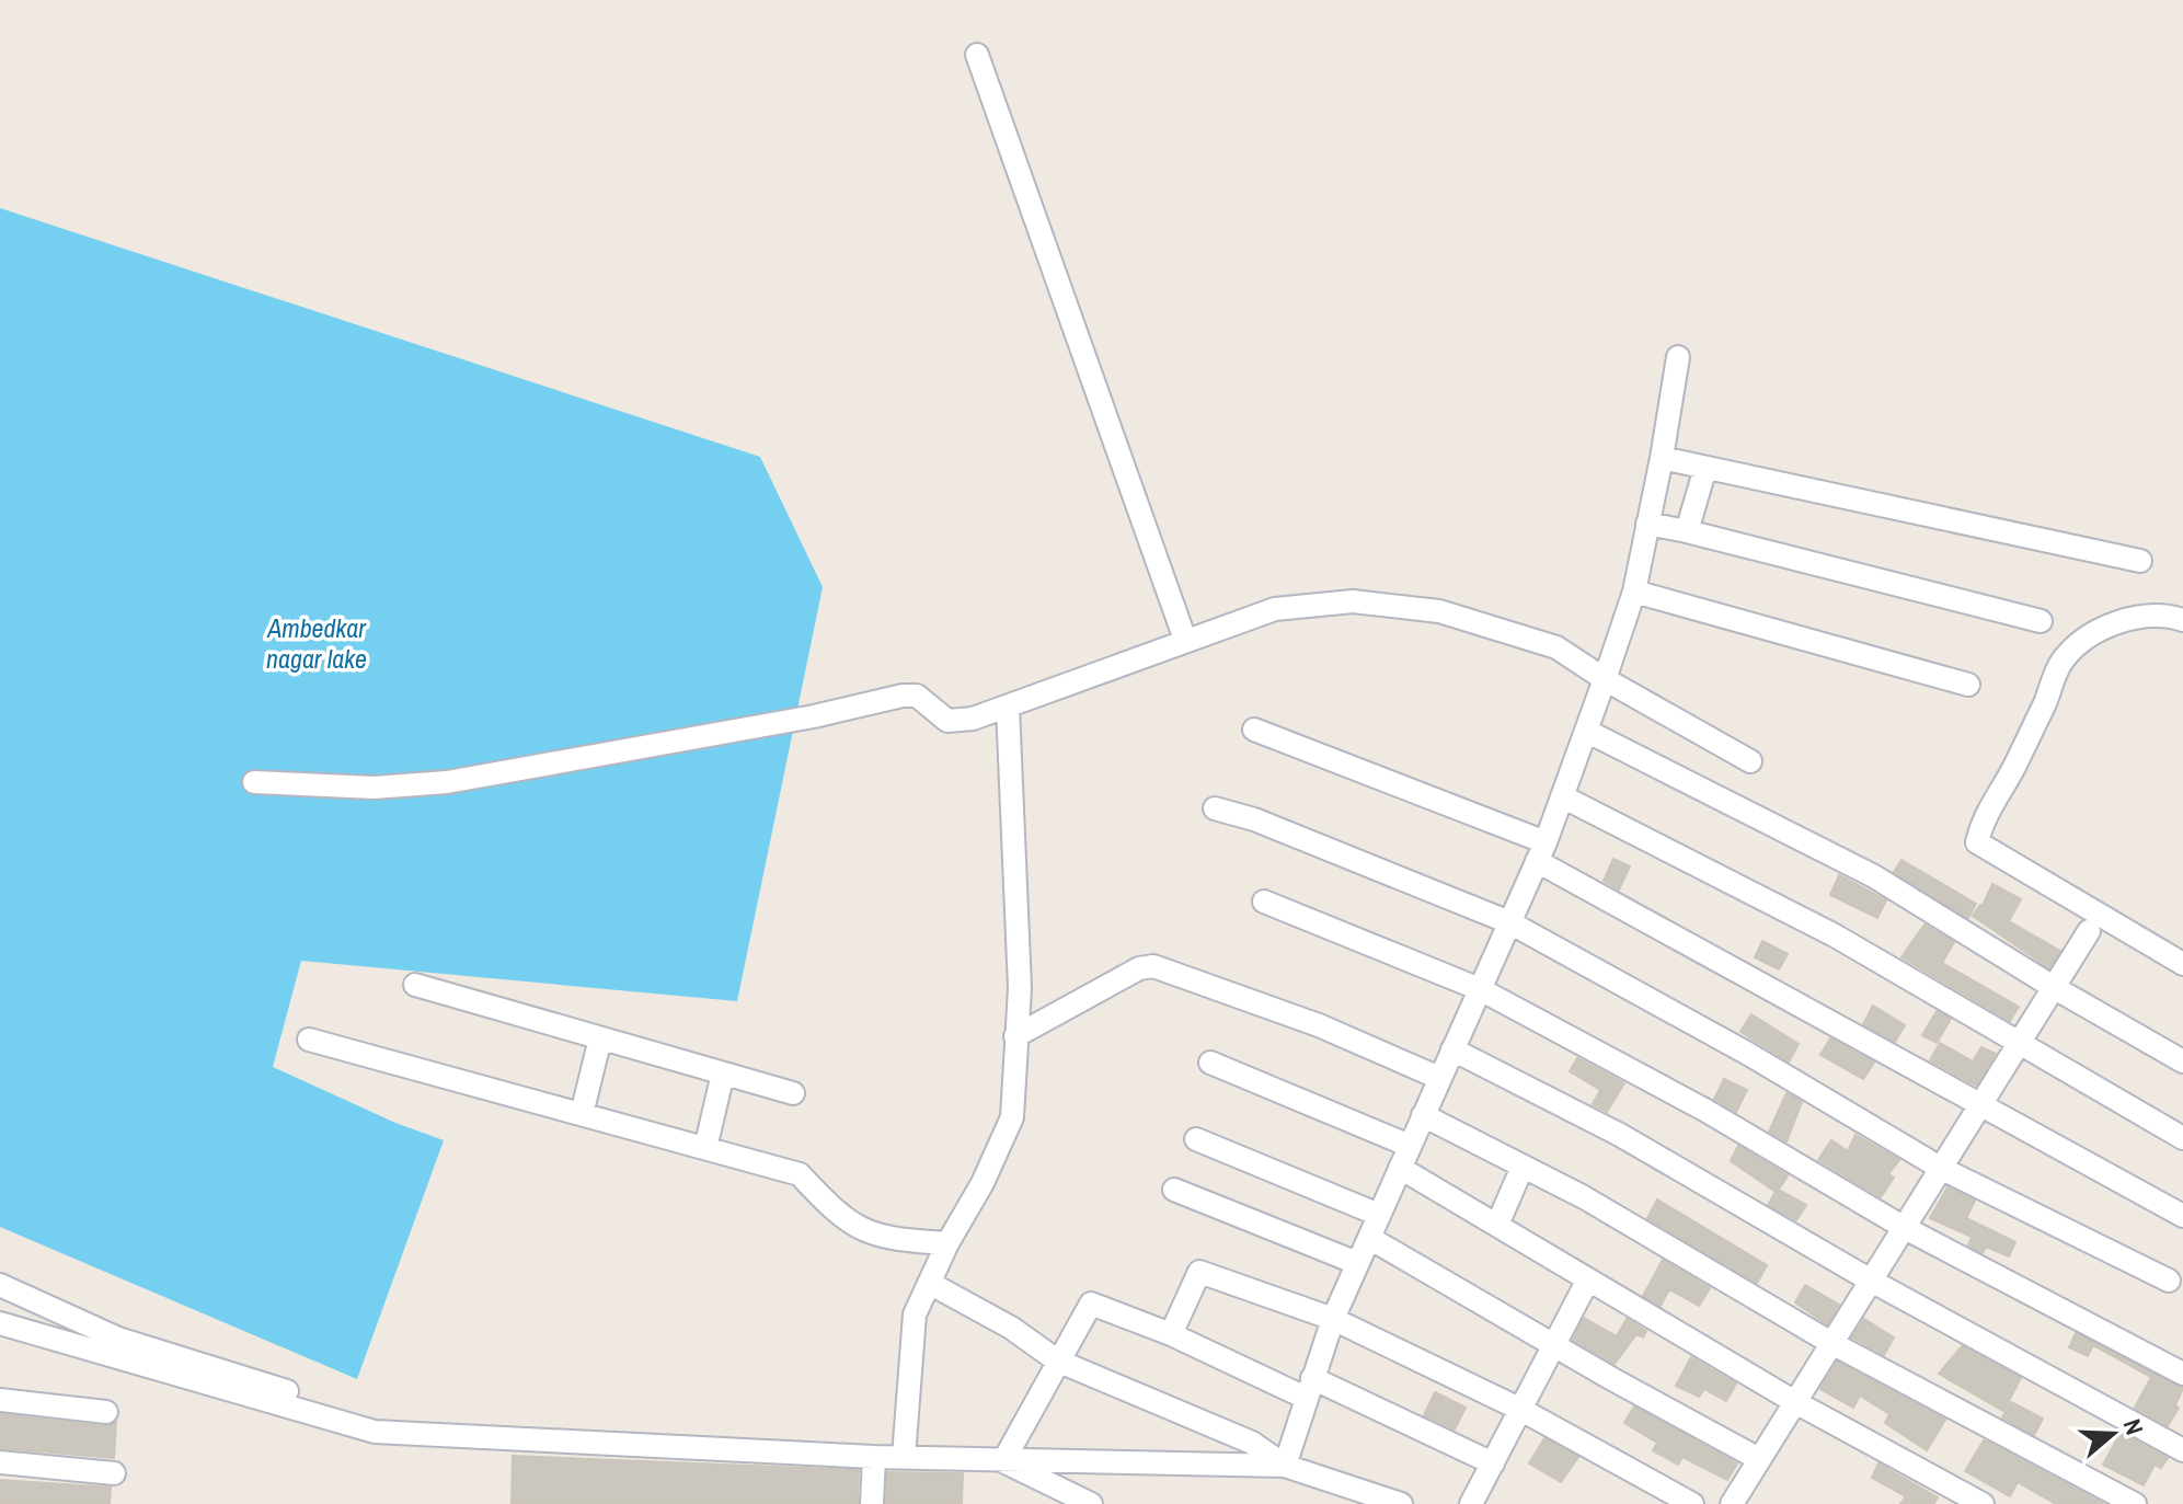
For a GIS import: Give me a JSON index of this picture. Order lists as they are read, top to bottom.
{
  "water": ["Ambedkar nagar lake"],
  "north": "right"
}
